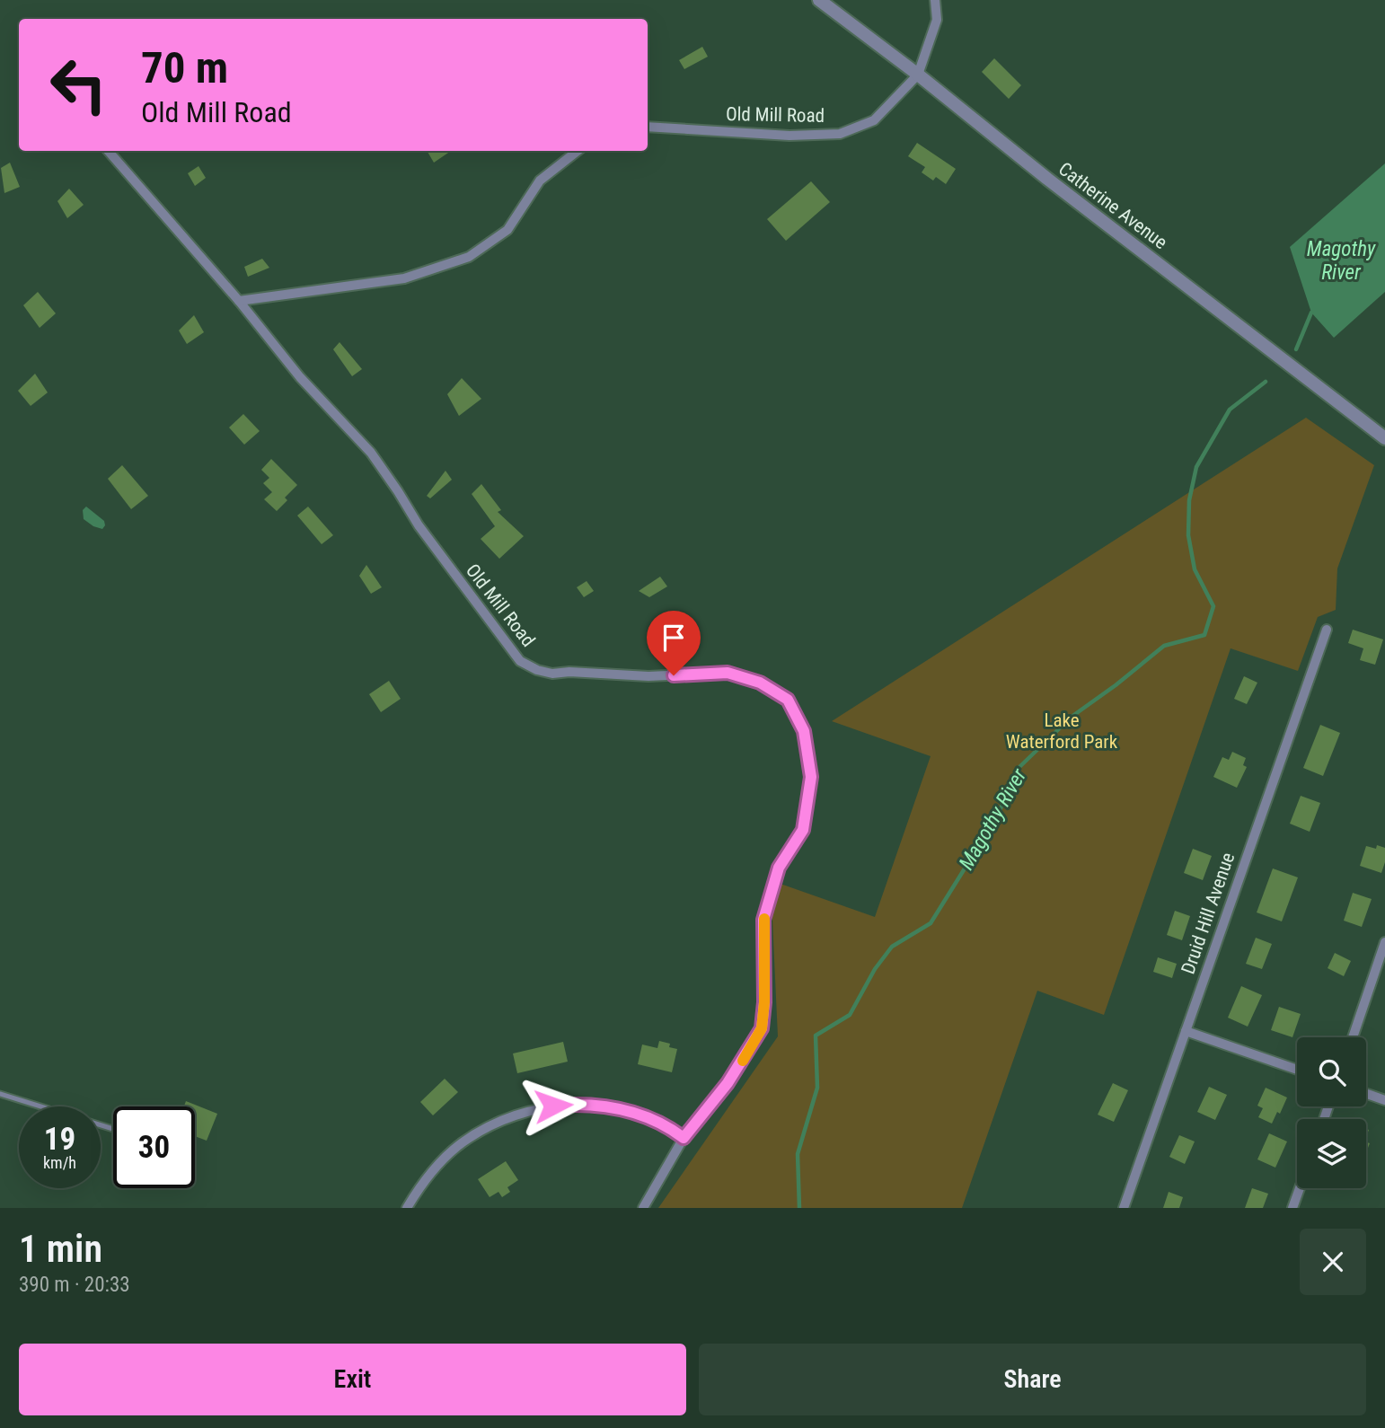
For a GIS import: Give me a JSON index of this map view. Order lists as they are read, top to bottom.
{
  "streets": {
    "street": ["Old Mill Road", "Catherine Avenue", "Druid Hill Avenue"]
  },
  "crossings": [
    ["Old Mill Road", "Catherine Avenue"]
  ],
  "water": ["Magothy River"],
  "parks": ["Lake Waterford Park"],
  "page": {
    "turn": ["70 m", "Old Mill Road"],
    "speed": "19 km/h",
    "limit": "30",
    "heading": ["1 min", "390 m · 20:33"],
    "buttons": ["Exit", "Share"]
  }
}
